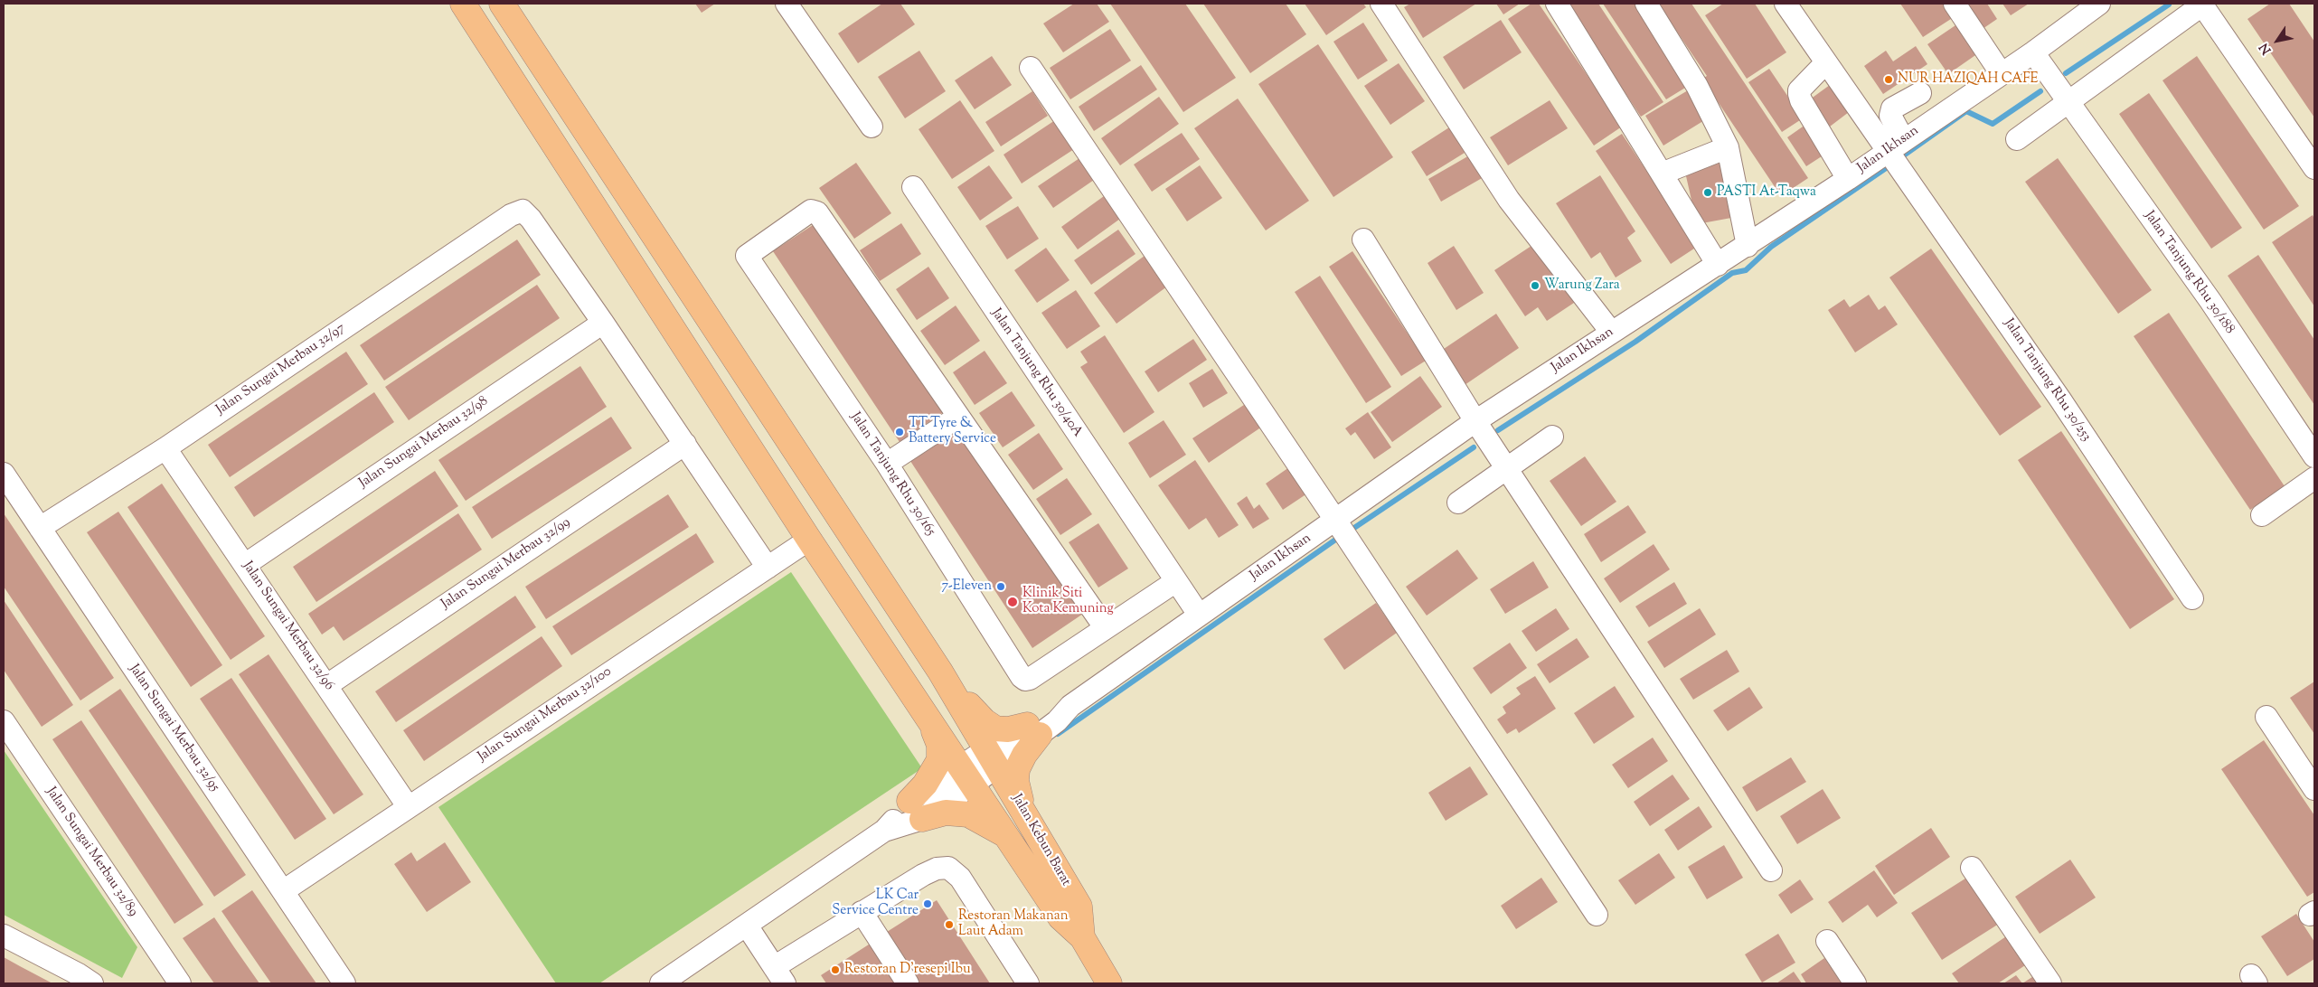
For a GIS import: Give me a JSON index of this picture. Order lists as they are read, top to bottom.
{
  "streets": {
    "main road": ["Jalan Kebun Barat"],
    "street": [
      "Jalan Ikhsan",
      "Jalan Tanjung Rhu 30/188",
      "Jalan Sungai Merbau 32/97",
      "Jalan Tanjung Rhu 30/40A",
      "Jalan Tanjung Rhu 30/253",
      "Jalan Sungai Merbau 32/98",
      "Jalan Tanjung Rhu 30/165",
      "Jalan Sungai Merbau 32/99",
      "Jalan Sungai Merbau 32/96",
      "Jalan Sungai Merbau 32/100",
      "Jalan Sungai Merbau 32/95",
      "Jalan Sungai Merbau 32/89"
    ]
  },
  "crossings": [
    ["Jalan Ikhsan", "Jalan Tanjung Rhu 30/188"],
    ["Jalan Ikhsan", "Jalan Tanjung Rhu 30/40A"],
    ["Jalan Ikhsan", "Jalan Tanjung Rhu 30/253"],
    ["Jalan Ikhsan", "Jalan Kebun Barat"],
    ["Jalan Sungai Merbau 32/97", "Jalan Sungai Merbau 32/98"],
    ["Jalan Sungai Merbau 32/97", "Jalan Sungai Merbau 32/96"],
    ["Jalan Sungai Merbau 32/97", "Jalan Sungai Merbau 32/95"],
    ["Jalan Tanjung Rhu 30/40A", "Jalan Tanjung Rhu 30/165"],
    ["Jalan Sungai Merbau 32/98", "Jalan Sungai Merbau 32/96"],
    ["Jalan Sungai Merbau 32/99", "Jalan Sungai Merbau 32/96"],
    ["Jalan Sungai Merbau 32/96", "Jalan Sungai Merbau 32/100"],
    ["Jalan Sungai Merbau 32/100", "Jalan Sungai Merbau 32/95"]
  ],
  "places": [
    "NUR HAZIQAH CAFE",
    "PASTI At-Taqwa",
    "Warung Zara",
    "TT Tyre & Battery Service",
    "7-Eleven",
    "Klinik Siti Kota Kemuning",
    "LK Car Service Centre",
    "Restoran Makanan Laut Adam",
    "Restoran D'resepi Ibu"
  ],
  "north": "bottom left"
}
